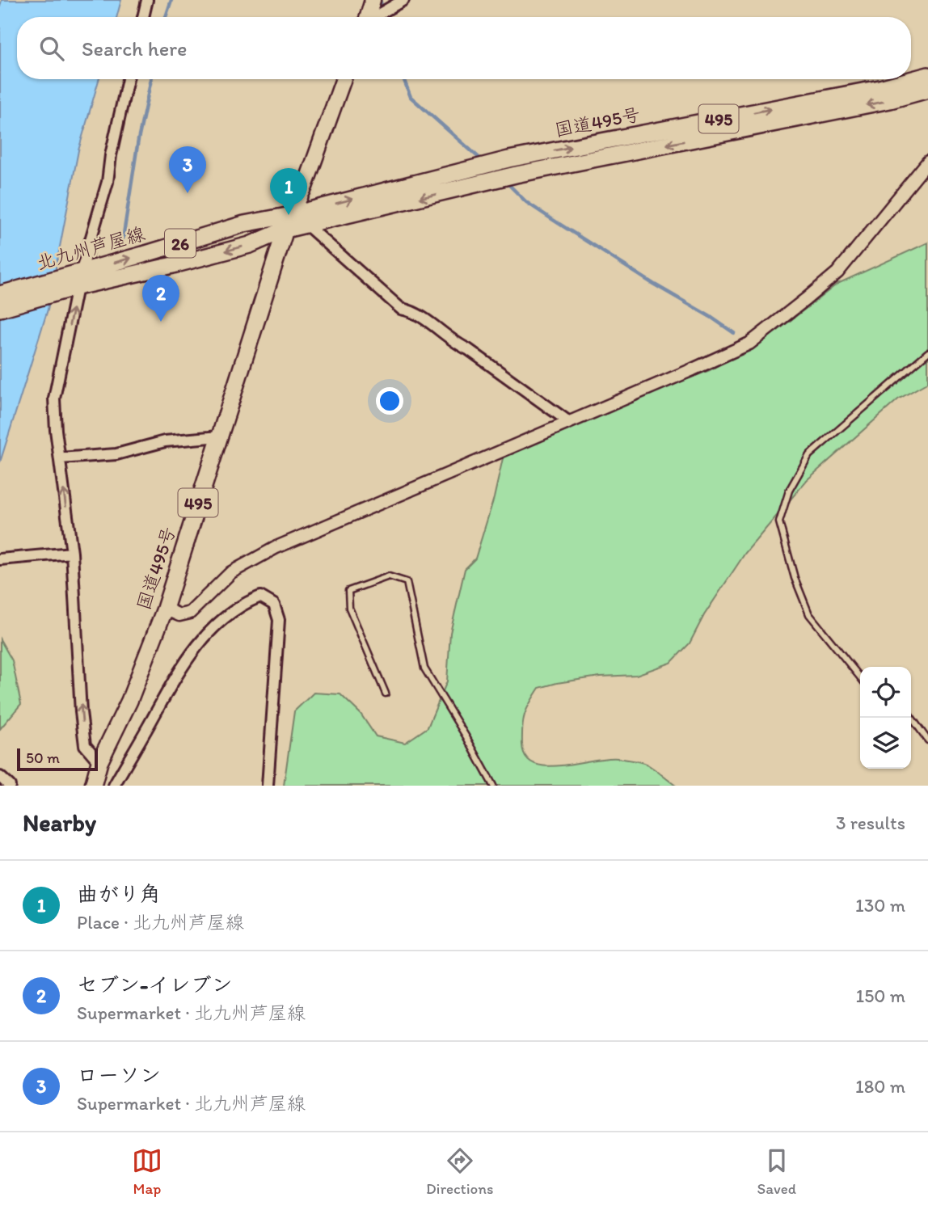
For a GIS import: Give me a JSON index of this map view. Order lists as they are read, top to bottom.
{
  "streets": {
    "main road": [
      "495",
      "国道495号",
      "26",
      "北九州芦屋線"
    ]
  },
  "crossings": [
    ["国道495号", "北九州芦屋線"]
  ],
  "scale_bar": "50 m",
  "page": {
    "search": "Search here",
    "pins": ["3", "1", "2"],
    "scale": "50 m",
    "heading": ["Nearby", "3 results"],
    "list": [
      {
        "mark": "1",
        "name": "曲がり角",
        "note": "Place · 北九州芦屋線",
        "value": "130 m"
      },
      {
        "mark": "2",
        "name": "セブン-イレブン",
        "note": "Supermarket · 北九州芦屋線",
        "value": "150 m"
      },
      {
        "mark": "3",
        "name": "ローソン",
        "note": "Supermarket · 北九州芦屋線",
        "value": "180 m"
      }
    ],
    "nav": ["Map", "Directions", "Saved"]
  }
}
